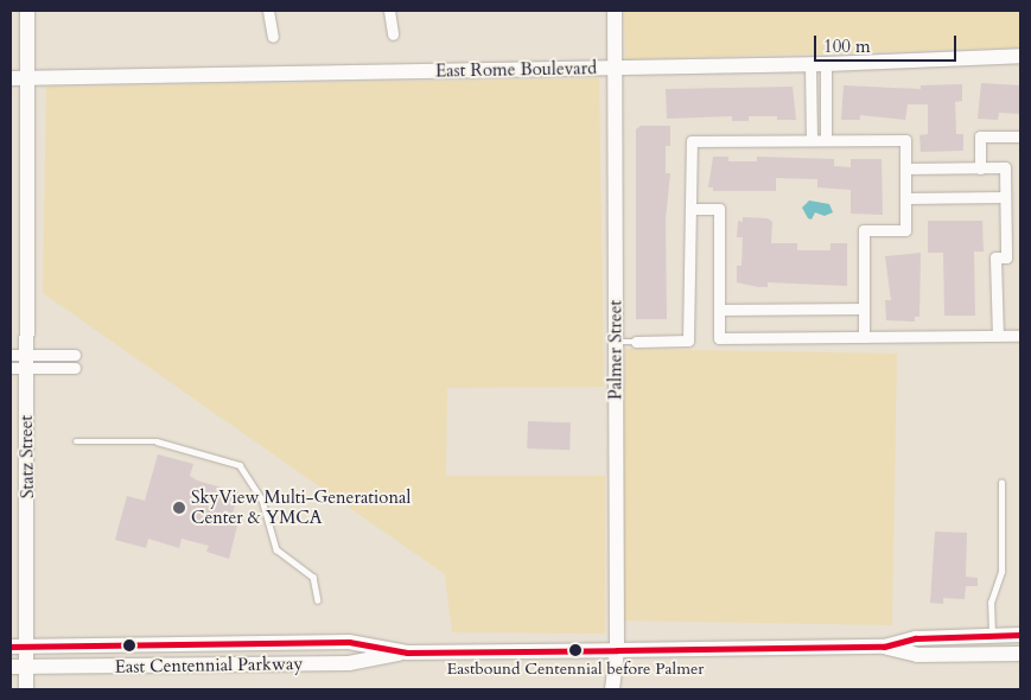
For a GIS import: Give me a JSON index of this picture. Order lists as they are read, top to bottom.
{
  "streets": {
    "street": [
      "East Rome Boulevard",
      "Palmer Street",
      "Statz Street",
      "East Centennial Parkway"
    ]
  },
  "crossings": [
    ["East Rome Boulevard", "Palmer Street"],
    ["East Rome Boulevard", "Statz Street"],
    ["Palmer Street", "East Centennial Parkway"],
    ["Statz Street", "East Centennial Parkway"]
  ],
  "places": ["SkyView Multi-Generational Center & YMCA", "Eastbound Centennial before Palmer"],
  "scale_bar": "100 m"
}
